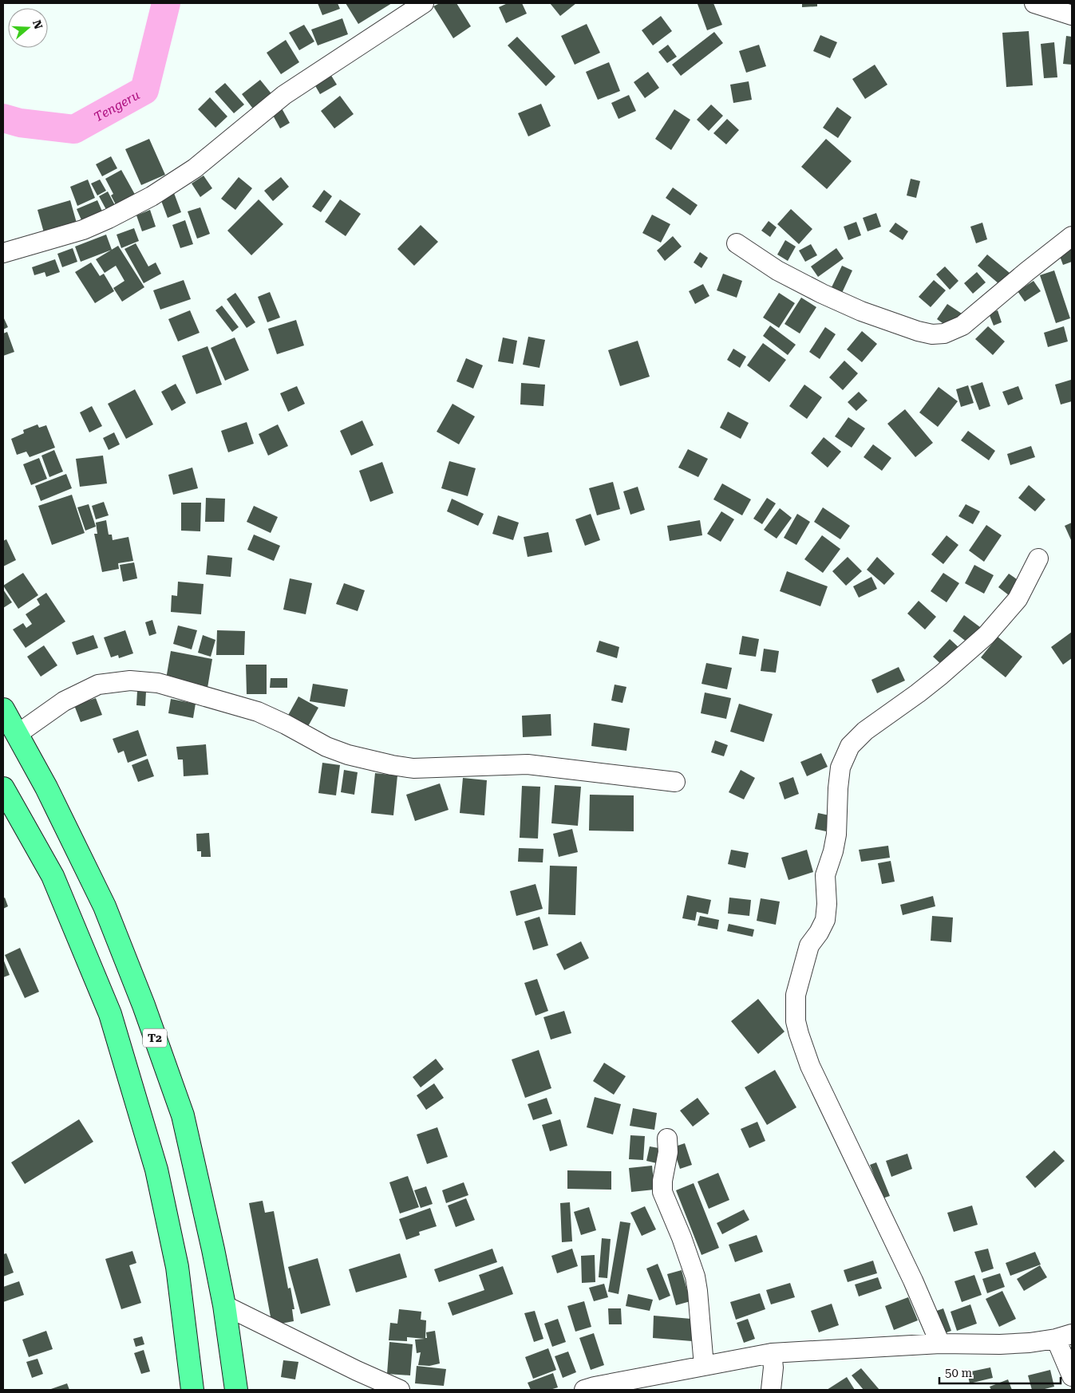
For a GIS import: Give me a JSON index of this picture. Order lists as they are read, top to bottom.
{
  "streets": {
    "highway": ["T2"]
  },
  "water": ["Tengeru"],
  "scale_bar": "50 m",
  "north": "right"
}
